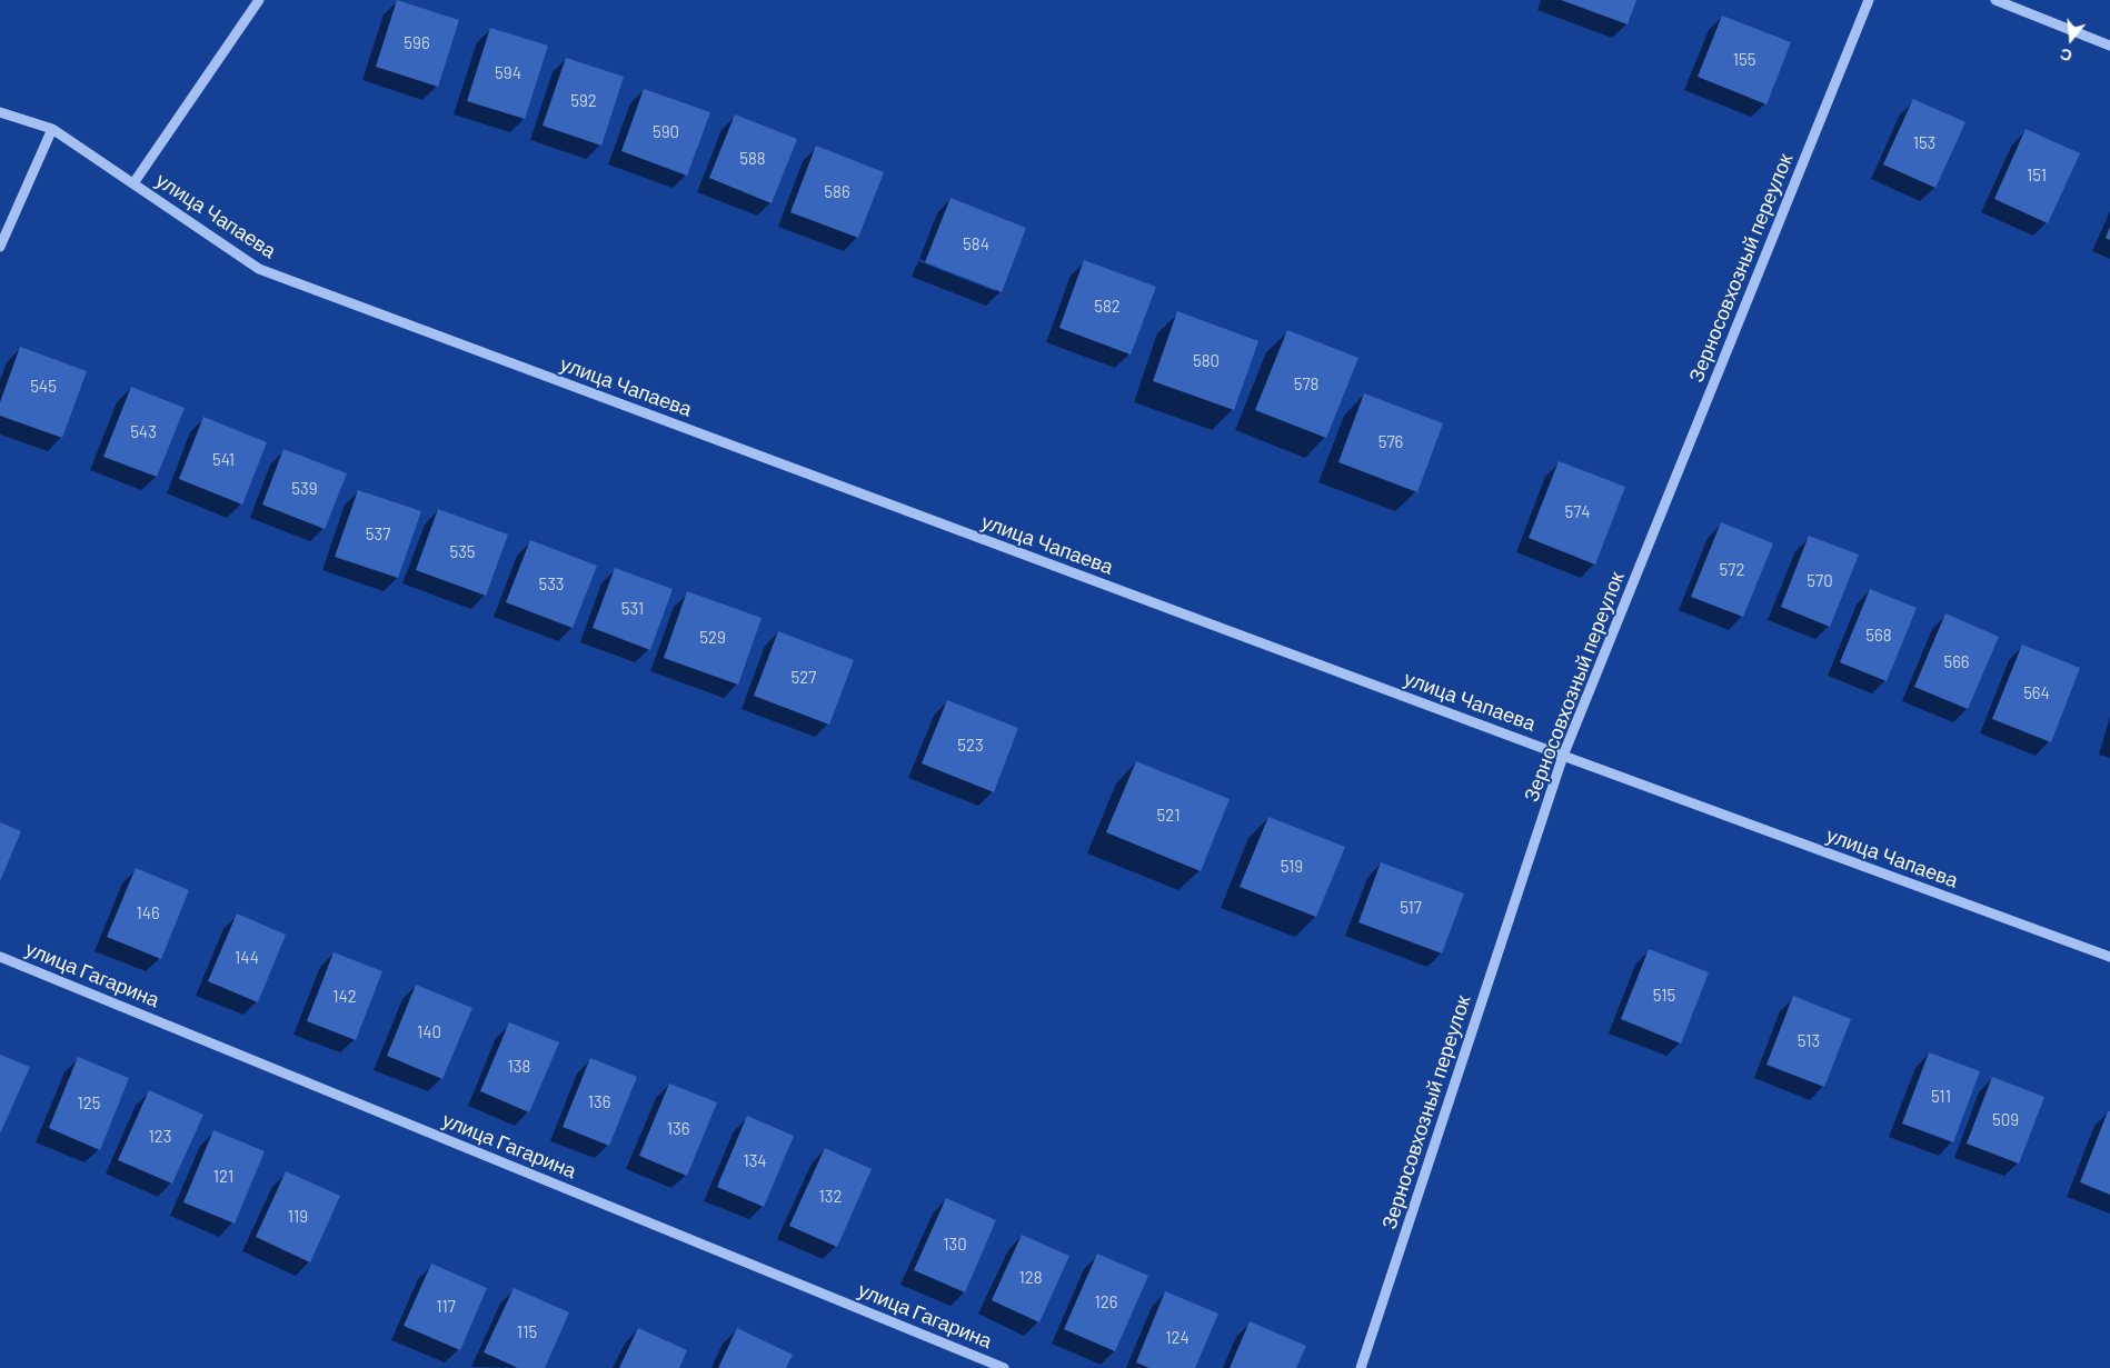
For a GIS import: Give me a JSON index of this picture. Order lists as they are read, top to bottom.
{
  "streets": {
    "street": ["улица Чапаева", "Зерносовхозный переулок", "улица Гагарина"]
  },
  "crossings": [
    ["улица Чапаева", "Зерносовхозный переулок"]
  ],
  "house_numbers": [
    "596",
    "155",
    "594",
    "592",
    "590",
    "153",
    "588",
    "151",
    "586",
    "584",
    "582",
    "580",
    "578",
    "545",
    "543",
    "576",
    "541",
    "539",
    "574",
    "537",
    "535",
    "572",
    "570",
    "533",
    "531",
    "568",
    "529",
    "566",
    "527",
    "564",
    "523",
    "521",
    "519",
    "517",
    "146",
    "144",
    "515",
    "142",
    "140",
    "513",
    "138",
    "511",
    "136",
    "125",
    "509",
    "136",
    "123",
    "134",
    "121",
    "132",
    "119",
    "130",
    "128",
    "126",
    "117",
    "115",
    "124"
  ],
  "north": "bottom"
}
